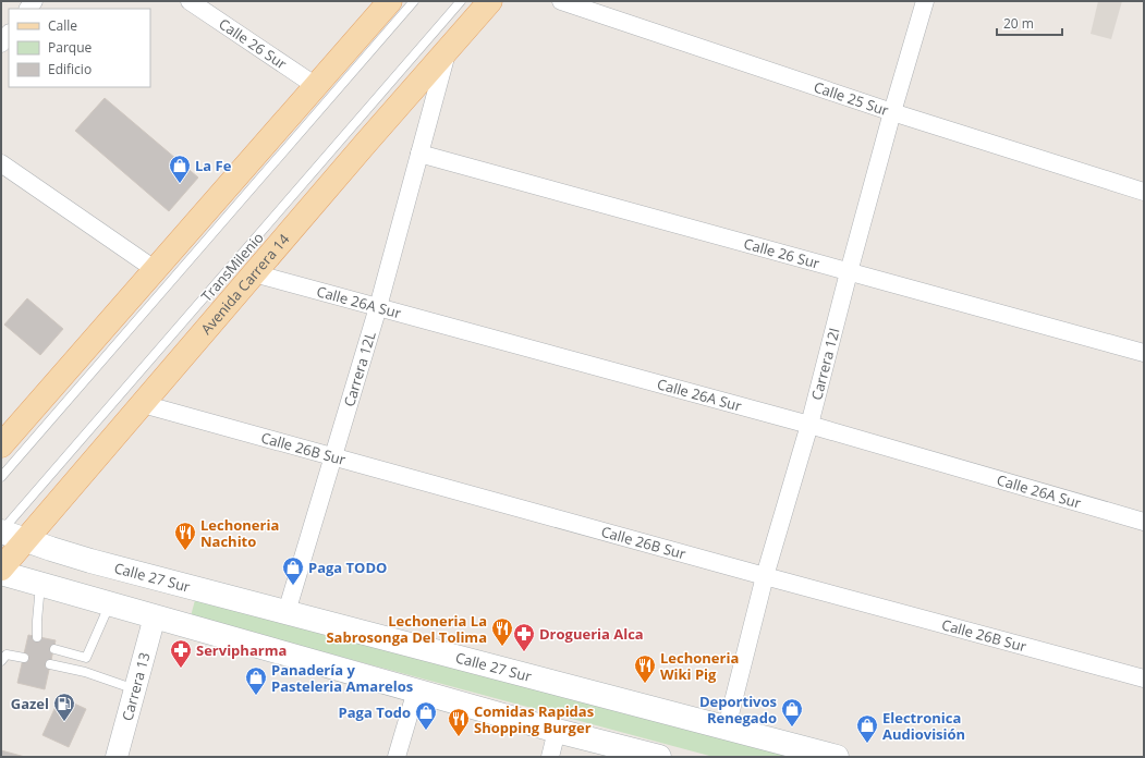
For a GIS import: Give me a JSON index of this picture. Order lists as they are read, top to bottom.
{
  "streets": {
    "main road": ["Avenida Carrera 14", "Calle 27 Sur"],
    "street": [
      "Calle 26 Sur",
      "Calle 25 Sur",
      "Calle 26A Sur",
      "Carrera 12I",
      "Carrera 12L",
      "Calle 26B Sur",
      "Carrera 13"
    ],
    "lane": ["TransMilenio"]
  },
  "crossings": [
    ["Calle 26 Sur", "Carrera 12I"],
    ["Calle 26 Sur", "Carrera 12L"],
    ["Calle 25 Sur", "Carrera 12I"],
    ["TransMilenio", "Calle 27 Sur"],
    ["Avenida Carrera 14", "Calle 26A Sur"],
    ["Avenida Carrera 14", "Carrera 12L"],
    ["Avenida Carrera 14", "Calle 26B Sur"],
    ["Avenida Carrera 14", "Calle 27 Sur"],
    ["Calle 26A Sur", "Carrera 12I"],
    ["Calle 26A Sur", "Carrera 12L"],
    ["Carrera 12I", "Calle 26B Sur"],
    ["Carrera 12I", "Calle 27 Sur"],
    ["Carrera 12L", "Calle 26B Sur"],
    ["Carrera 12L", "Calle 27 Sur"]
  ],
  "places": {
    "shop": [
      "La Fe",
      "Paga TODO",
      "Panadería y Pasteleria Amarelos",
      "Deportivos Renegado",
      "Paga Todo",
      "Electronica Audiovisión"
    ],
    "restaurant": [
      "Lechoneria Nachito",
      "Lechoneria La Sabrosonga Del Tolima",
      "Lechoneria Wiki Pig",
      "Comidas Rapidas Shopping Burger"
    ],
    "pharmacy": ["Drogueria Alca", "Servipharma"],
    "fuel station": ["Gazel"]
  },
  "legend": ["Calle", "Parque", "Edificio"],
  "scale_bar": "20 m"
}
